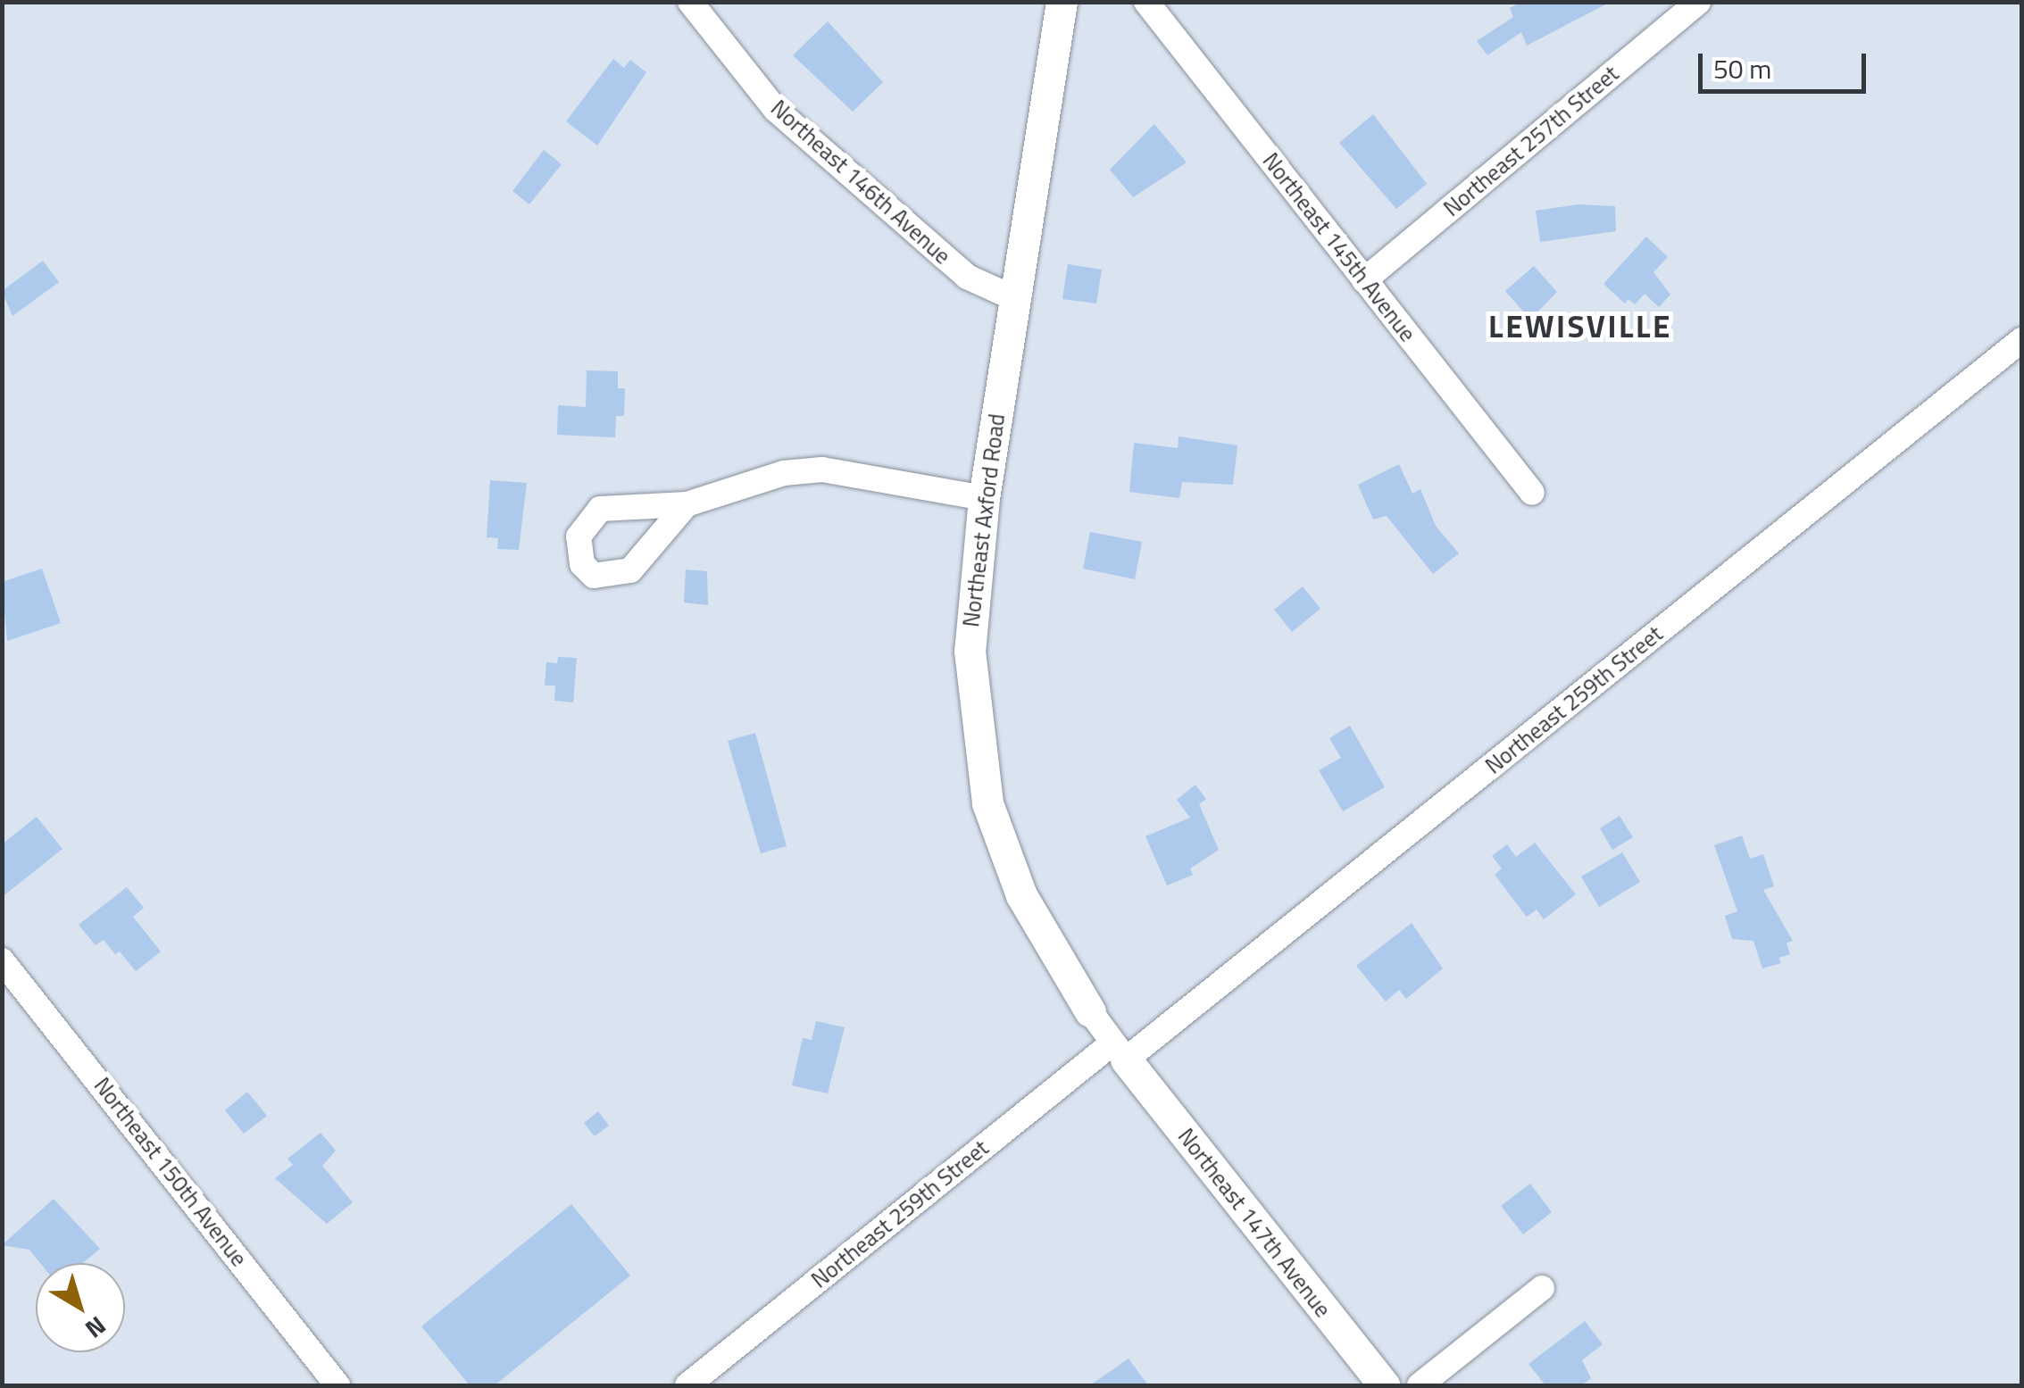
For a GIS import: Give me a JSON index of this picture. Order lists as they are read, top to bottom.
{
  "streets": {
    "main road": ["Northeast Axford Road", "Northeast 147th Avenue"],
    "street": [
      "Northeast 257th Street",
      "Northeast 146th Avenue",
      "Northeast 145th Avenue",
      "Northeast 259th Street",
      "Northeast 150th Avenue"
    ]
  },
  "crossings": [
    ["Northeast 257th Street", "Northeast 145th Avenue"],
    ["Northeast 146th Avenue", "Northeast Axford Road"],
    ["Northeast Axford Road", "Northeast 259th Street"],
    ["Northeast Axford Road", "Northeast 147th Avenue"],
    ["Northeast 259th Street", "Northeast 147th Avenue"]
  ],
  "districts": ["LEWISVILLE"],
  "scale_bar": "50 m",
  "north": "bottom right"
}
